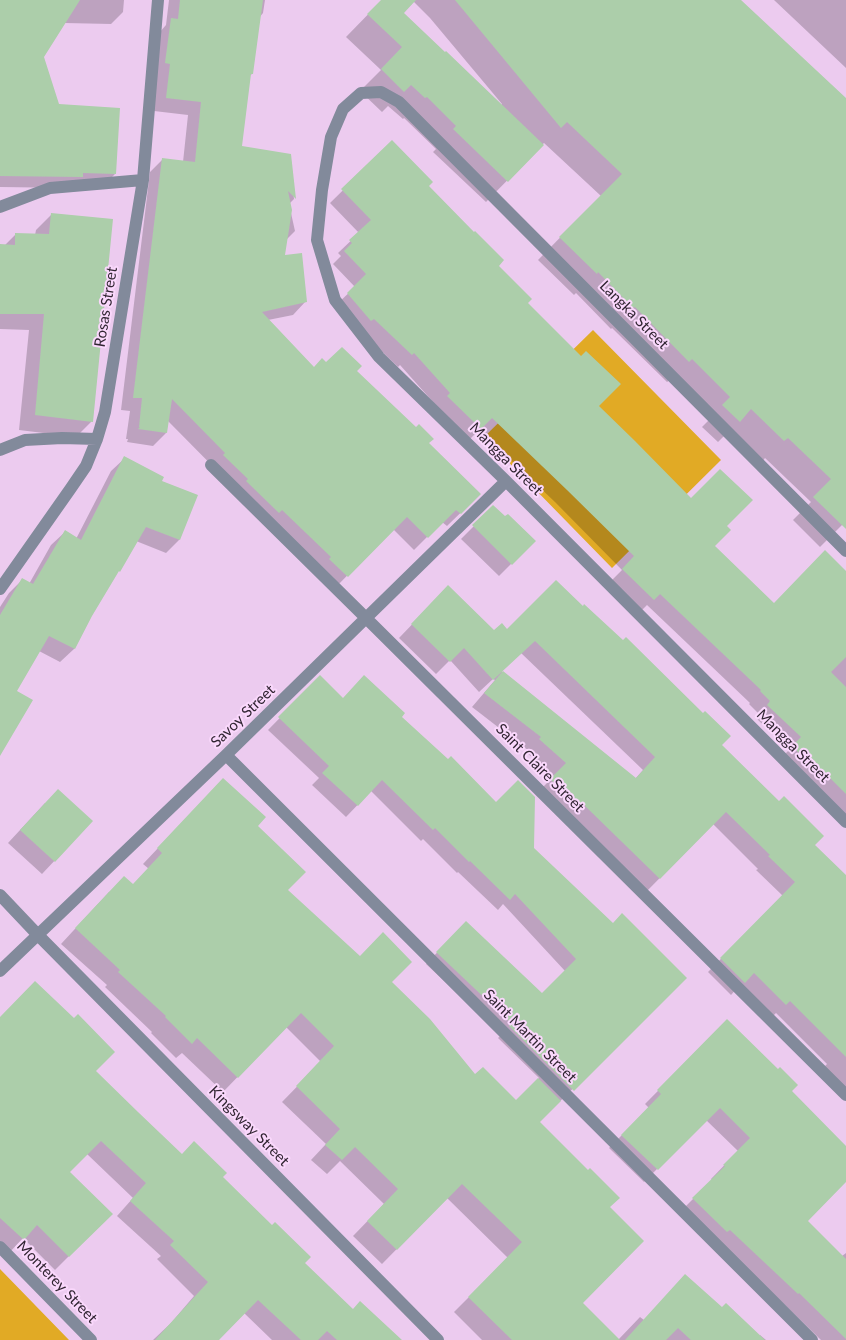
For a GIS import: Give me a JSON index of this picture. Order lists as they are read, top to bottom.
{
  "streets": {
    "street": [
      "Rosas Street",
      "Langka Street",
      "Mangga Street",
      "Savoy Street",
      "Saint Claire Street",
      "Saint Martin Street",
      "Kingsway Street",
      "Monterey Street"
    ]
  },
  "crossings": [
    ["Langka Street", "Mangga Street"],
    ["Mangga Street", "Savoy Street"],
    ["Savoy Street", "Saint Claire Street"],
    ["Savoy Street", "Saint Martin Street"],
    ["Savoy Street", "Kingsway Street"]
  ]
}
